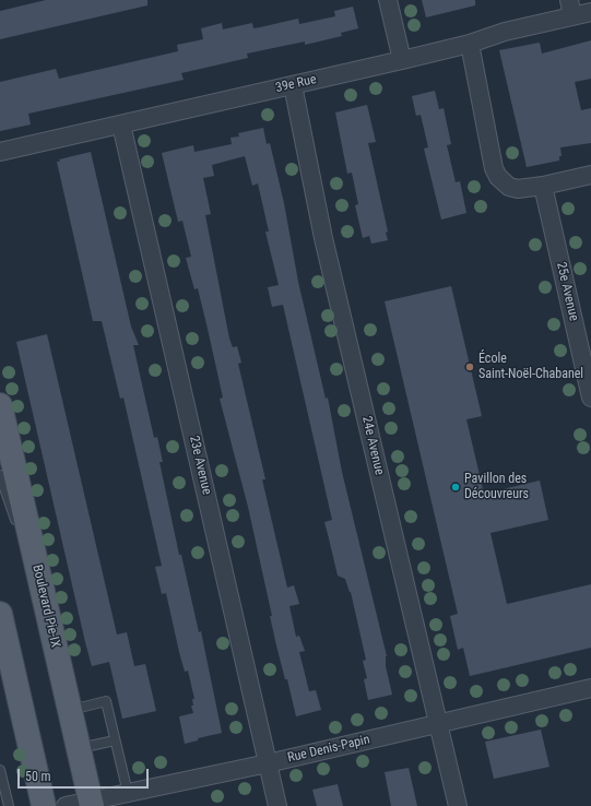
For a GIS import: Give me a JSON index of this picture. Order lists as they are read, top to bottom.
{
  "streets": {
    "main road": ["Boulevard Pie-IX"],
    "street": [
      "39e Rue",
      "25e Avenue",
      "24e Avenue",
      "23e Avenue",
      "Rue Denis-Papin"
    ]
  },
  "crossings": [
    ["39e Rue", "24e Avenue"],
    ["39e Rue", "23e Avenue"],
    ["24e Avenue", "Rue Denis-Papin"],
    ["23e Avenue", "Rue Denis-Papin"],
    ["Boulevard Pie-IX", "Rue Denis-Papin"]
  ],
  "places": ["École Saint-Noël-Chabanel", "Pavillon des Découvreurs"],
  "scale_bar": "50 m"
}
